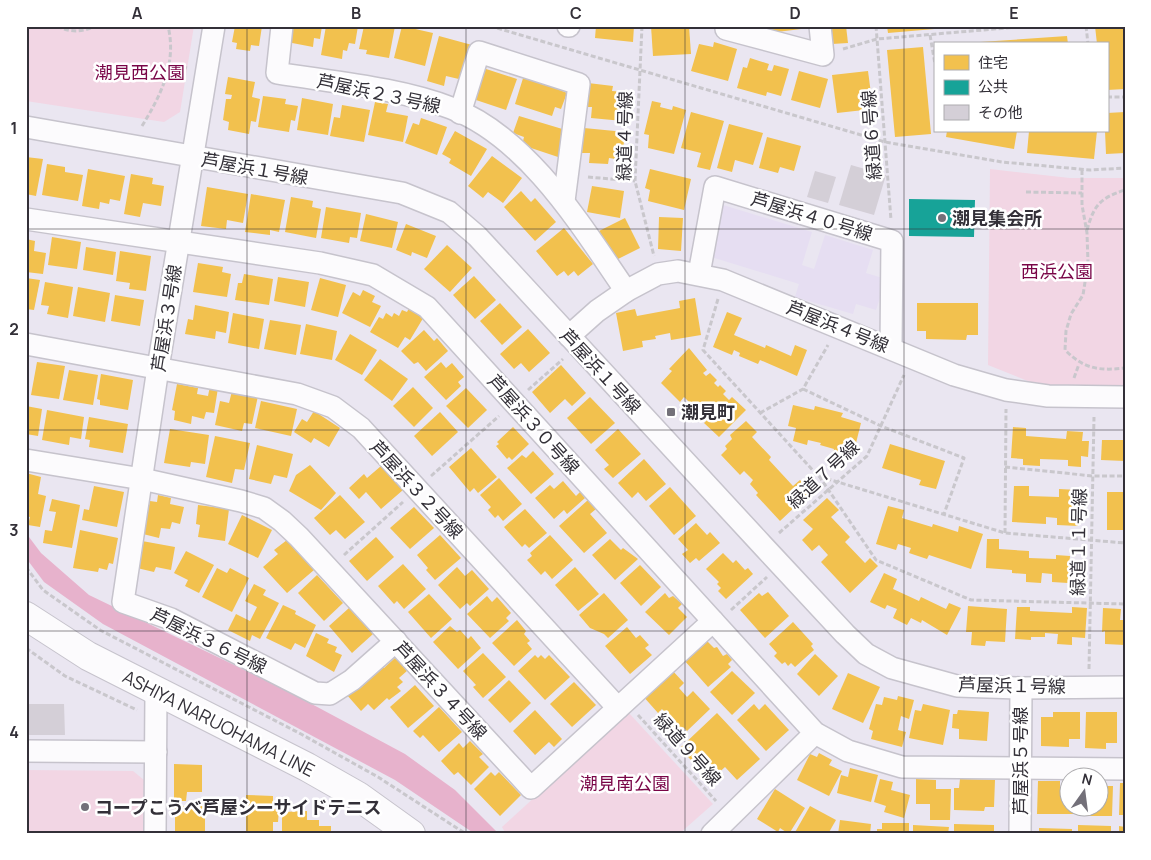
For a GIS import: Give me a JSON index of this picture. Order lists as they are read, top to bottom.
{
  "streets": {
    "main road": ["ASHIYA NARUOHAMA LINE"],
    "street": [
      "芦屋浜２３号線",
      "芦屋浜１号線",
      "芦屋浜４０号線",
      "芦屋浜３号線",
      "芦屋浜４号線",
      "芦屋浜３０号線",
      "芦屋浜３２号線",
      "芦屋浜３６号線",
      "芦屋浜３４号線",
      "芦屋浜５号線"
    ],
    "path": [
      "緑道６号線",
      "緑道４号線",
      "緑道７号線",
      "緑道１１号線",
      "緑道９号線"
    ]
  },
  "crossings": [
    ["芦屋浜２３号線", "芦屋浜４号線"],
    ["緑道６号線", "芦屋浜４０号線"],
    ["緑道４号線", "芦屋浜４号線"],
    ["芦屋浜１号線", "芦屋浜３号線"],
    ["芦屋浜１号線", "芦屋浜４号線"],
    ["芦屋浜１号線", "緑道７号線"],
    ["芦屋浜１号線", "緑道１１号線"],
    ["芦屋浜１号線", "芦屋浜５号線"],
    ["芦屋浜４０号線", "芦屋浜４号線"],
    ["芦屋浜３号線", "芦屋浜３０号線"],
    ["芦屋浜３号線", "芦屋浜３２号線"],
    ["芦屋浜３号線", "芦屋浜３６号線"],
    ["芦屋浜３号線", "芦屋浜３４号線"],
    ["芦屋浜４号線", "緑道７号線"],
    ["芦屋浜４号線", "緑道１１号線"],
    ["芦屋浜３０号線", "芦屋浜３４号線"],
    ["芦屋浜３０号線", "芦屋浜５号線"],
    ["芦屋浜３２号線", "芦屋浜３４号線"],
    ["芦屋浜３２号線", "緑道９号線"],
    ["芦屋浜３６号線", "芦屋浜３４号線"],
    ["芦屋浜３４号線", "緑道９号線"]
  ],
  "parks": ["潮見西公園", "西浜公園", "潮見南公園"],
  "places": {
    "other": ["潮見集会所", "コープこうべ芦屋シーサイドテニス"],
    "transit": ["潮見町"]
  },
  "legend": ["住宅", "公共", "その他"],
  "north": "top",
  "grid": {
    "columns": [
      "A",
      "B",
      "C",
      "D",
      "E"
    ],
    "rows": [
      "1",
      "2",
      "3",
      "4"
    ]
  }
}
